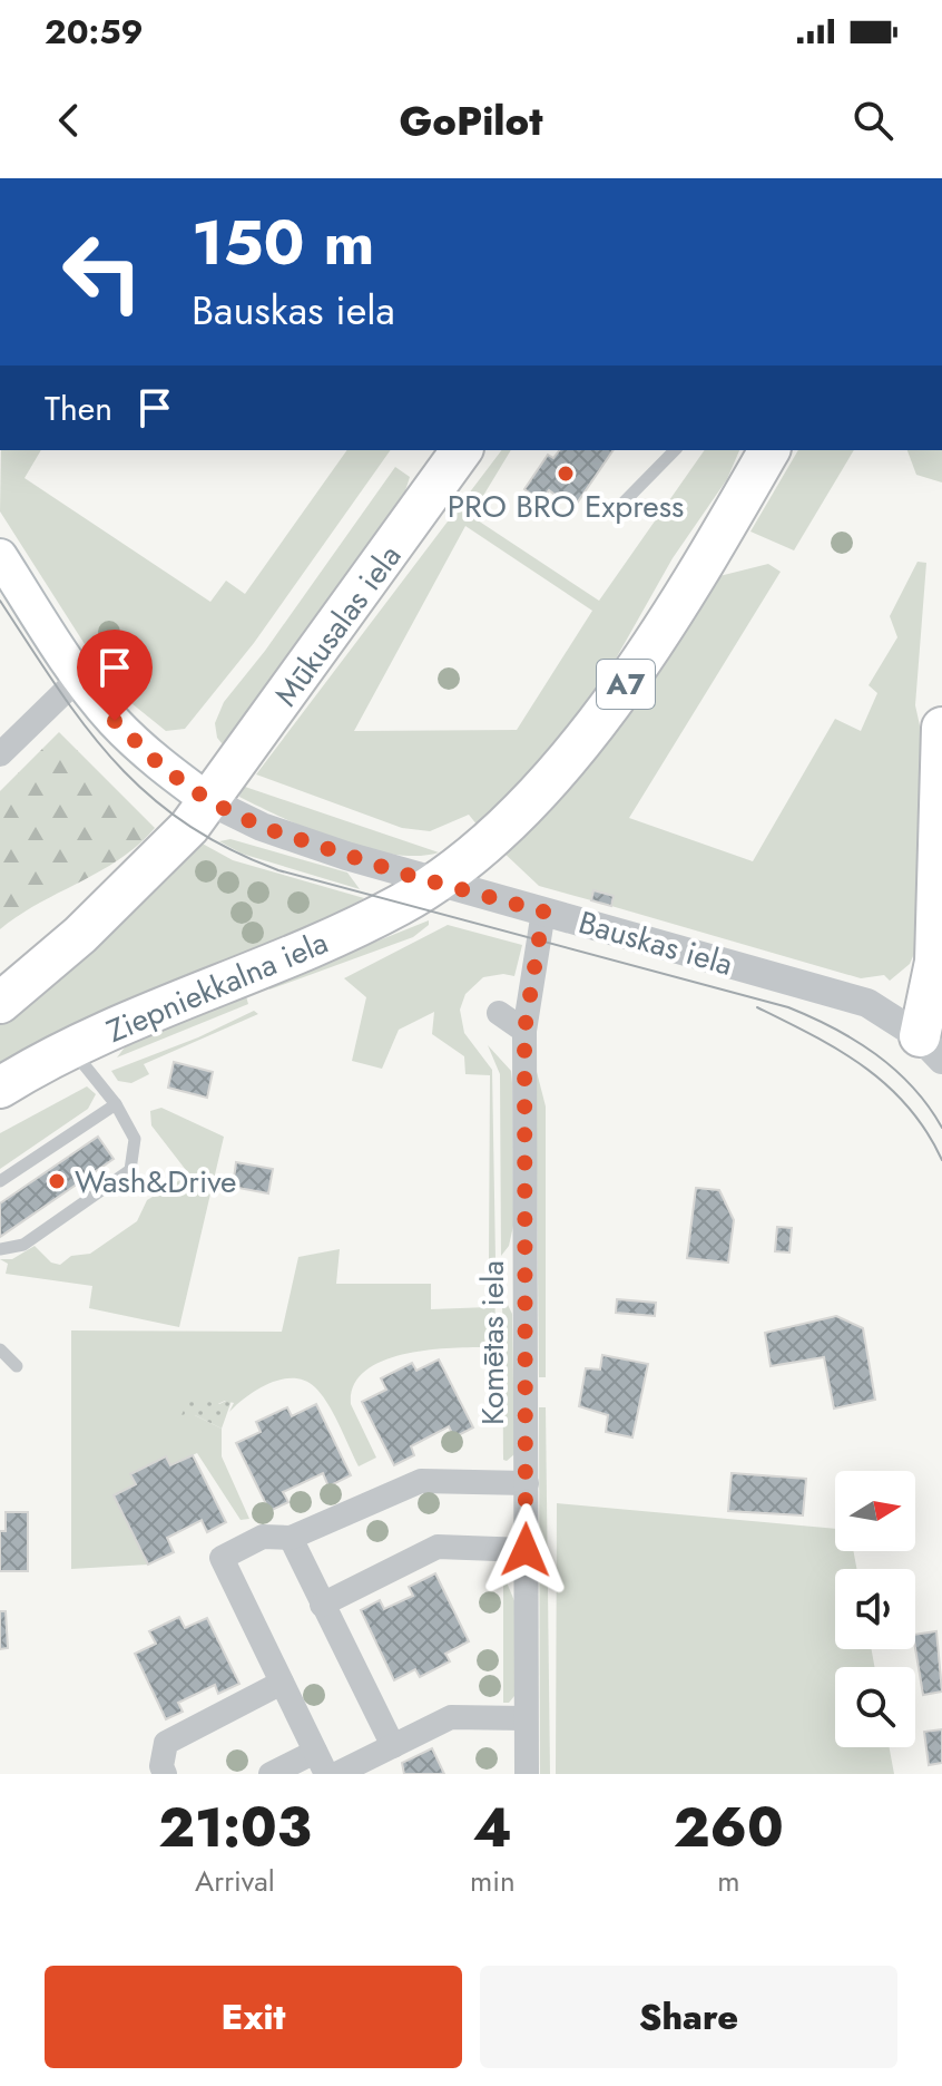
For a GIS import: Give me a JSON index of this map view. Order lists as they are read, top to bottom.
{
  "streets": {
    "highway": ["Mūkusalas iela", "A7", "Ziepniekkalna iela"],
    "main road": ["Bauskas iela"],
    "street": ["Komētas iela"]
  },
  "crossings": [
    ["Mūkusalas iela", "Bauskas iela"],
    ["A7", "Bauskas iela"],
    ["A7", "Ziepniekkalna iela"],
    ["Bauskas iela", "Ziepniekkalna iela"],
    ["Bauskas iela", "Komētas iela"]
  ],
  "places": ["PRO BRO Express", "Wash&Drive"],
  "north": "right",
  "page": {
    "status": "20:59",
    "header": "GoPilot",
    "turn": ["150 m", "Bauskas iela"],
    "then": "Then",
    "eta": [
      "21:03",
      "Arrival",
      "4",
      "min",
      "260",
      "m"
    ],
    "buttons": ["Exit", "Share"]
  }
}
